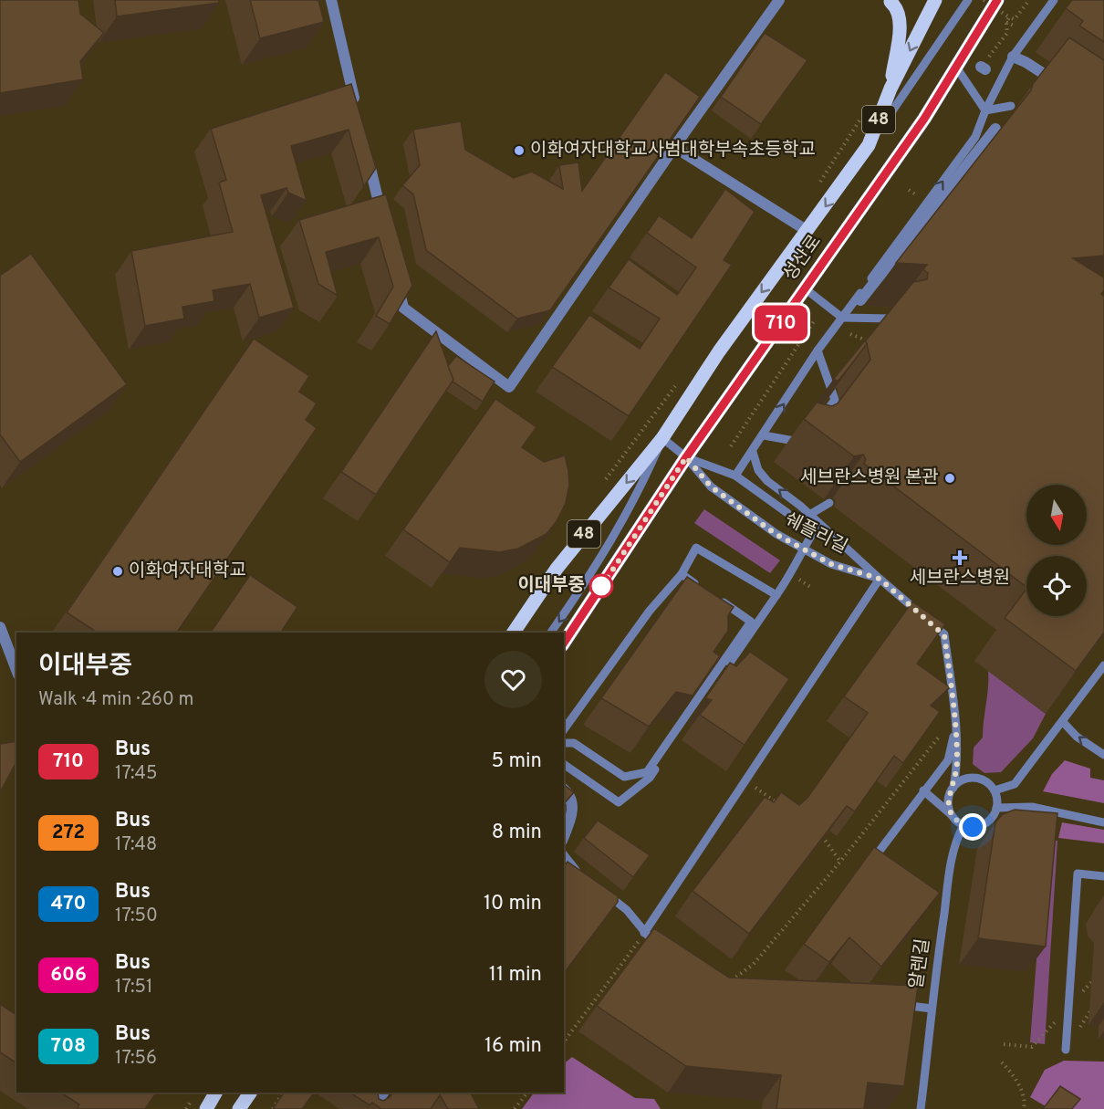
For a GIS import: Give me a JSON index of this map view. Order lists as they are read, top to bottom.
{
  "streets": {
    "main road": ["48", "성산로"],
    "lane": ["쉐플리길", "알렌길"]
  },
  "crossings": [
    ["성산로", "쉐플리길"],
    ["쉐플리길", "알렌길"]
  ],
  "places": {
    "other": [
      "이화여자대학교사범대학부속초등학교",
      "세브란스병원 본관",
      "이화여자대학교",
      "이대부중"
    ],
    "health": ["세브란스병원"]
  },
  "lines": ["bus line 710"],
  "north": "bottom",
  "page": {
    "on_map": "710",
    "heading": ["이대부중", "Walk · 4 min · 260 m"],
    "list": [
      {
        "mark": "710",
        "name": "Bus",
        "note": "17:45",
        "value": "5 min"
      },
      {
        "mark": "272",
        "name": "Bus",
        "note": "17:48",
        "value": "8 min"
      },
      {
        "mark": "470",
        "name": "Bus",
        "note": "17:50",
        "value": "10 min"
      },
      {
        "mark": "606",
        "name": "Bus",
        "note": "17:51",
        "value": "11 min"
      },
      {
        "mark": "708",
        "name": "Bus",
        "note": "17:56",
        "value": "16 min"
      }
    ]
  }
}
